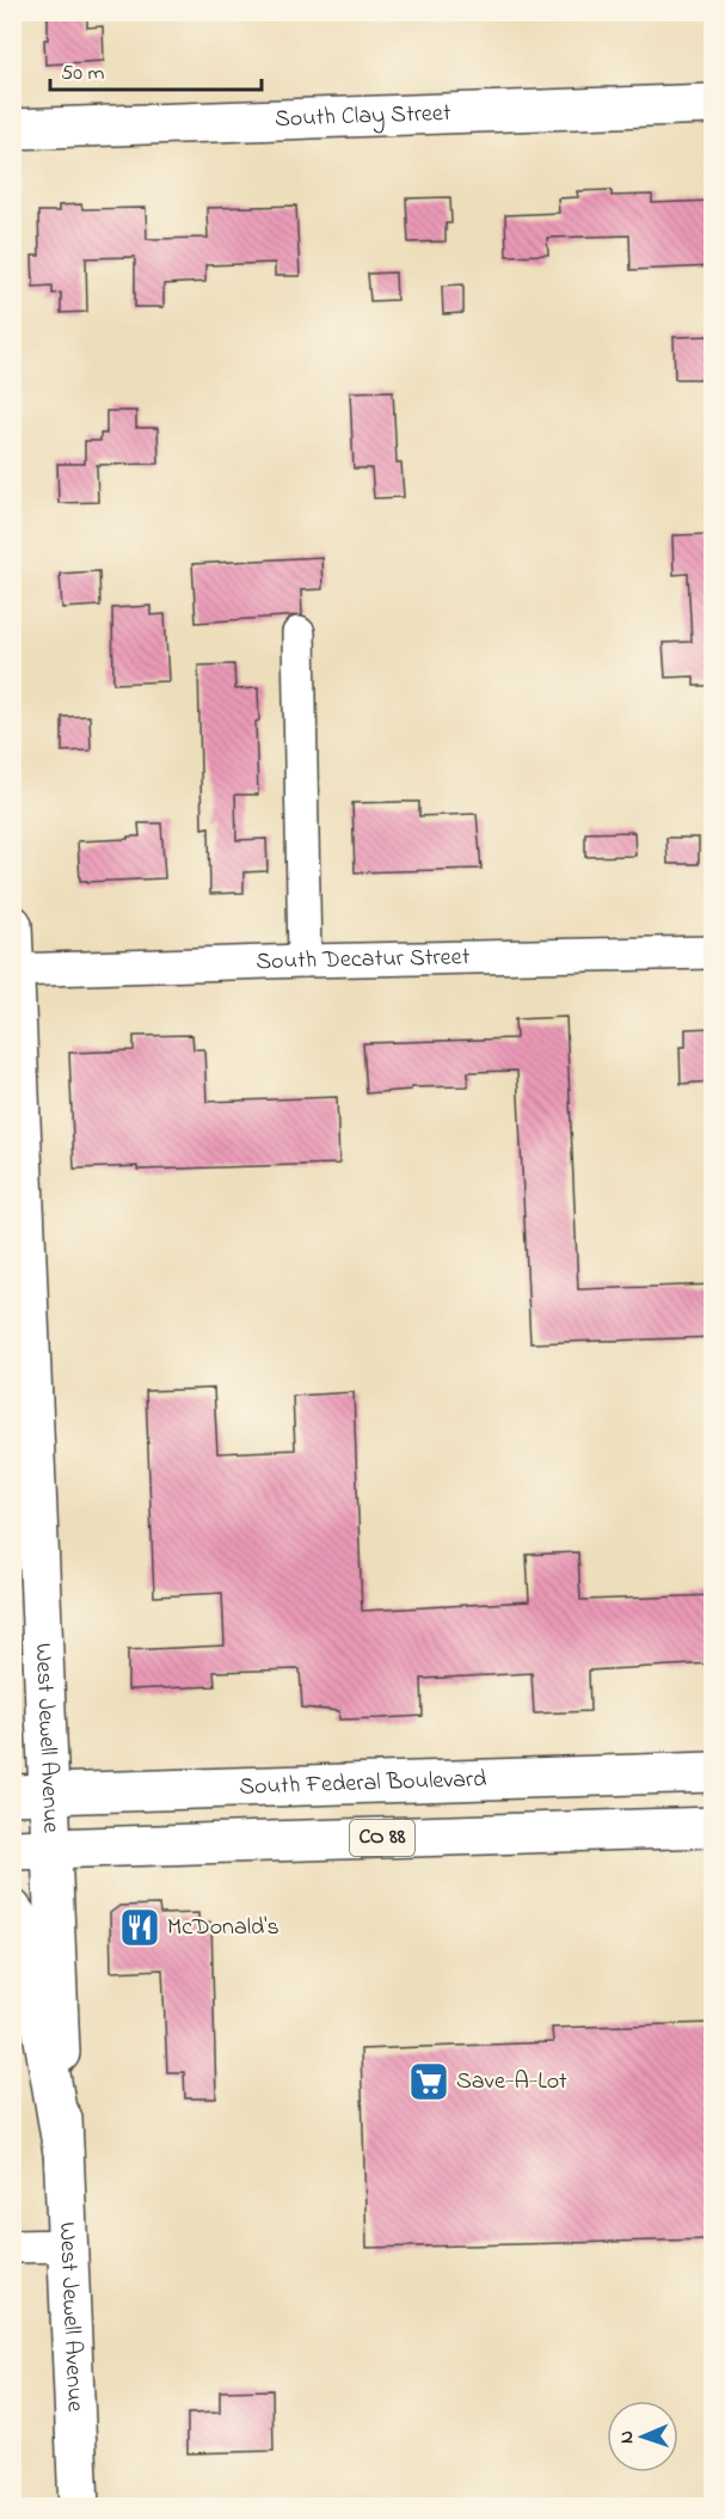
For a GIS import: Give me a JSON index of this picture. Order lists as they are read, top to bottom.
{
  "streets": {
    "main road": [
      "South Clay Street",
      "West Jewell Avenue",
      "South Federal Boulevard",
      "CO 88"
    ],
    "street": ["South Decatur Street"]
  },
  "crossings": [
    ["South Decatur Street", "West Jewell Avenue"],
    ["West Jewell Avenue", "South Federal Boulevard"],
    ["West Jewell Avenue", "CO 88"]
  ],
  "places": {
    "restaurant": ["McDonald's"],
    "supermarket": ["Save-A-Lot"]
  },
  "scale_bar": "50 m",
  "north": "left"
}
